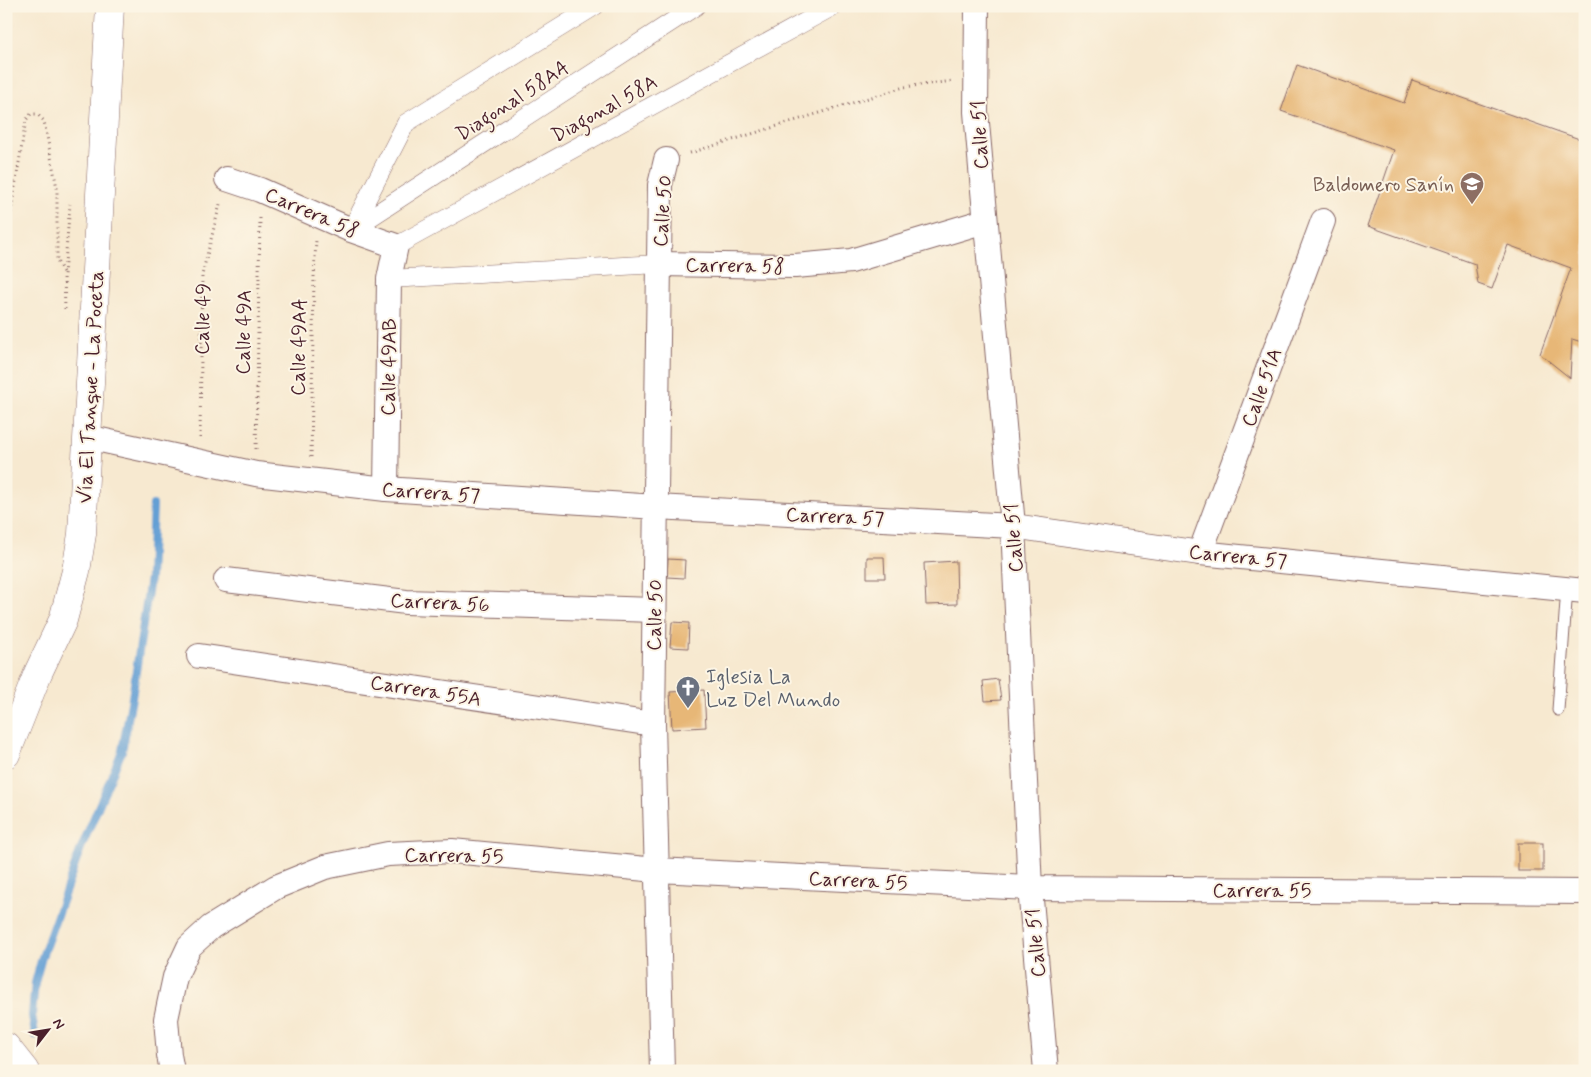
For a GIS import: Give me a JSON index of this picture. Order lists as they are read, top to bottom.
{
  "streets": {
    "street": [
      "Diagonal 58AA",
      "Diagonal 58A",
      "Calle 51",
      "Calle 50",
      "Carrera 58",
      "Calle 49AB",
      "Vía El Tanque - La Poceta",
      "Calle 51A",
      "Carrera 57",
      "Carrera 56",
      "Carrera 55A",
      "Carrera 55"
    ],
    "path": ["Calle 49", "Calle 49A", "Calle 49AA"]
  },
  "crossings": [
    ["Diagonal 58AA", "Carrera 58"],
    ["Diagonal 58A", "Carrera 58"],
    ["Diagonal 58A", "Calle 49AB"],
    ["Calle 51", "Carrera 58"],
    ["Calle 51", "Carrera 57"],
    ["Calle 51", "Carrera 55"],
    ["Calle 50", "Carrera 58"],
    ["Calle 50", "Carrera 57"],
    ["Calle 50", "Carrera 56"],
    ["Calle 50", "Carrera 55A"],
    ["Calle 50", "Carrera 55"],
    ["Carrera 58", "Calle 49"],
    ["Carrera 58", "Calle 49A"],
    ["Carrera 58", "Calle 49AA"],
    ["Carrera 58", "Calle 49AB"],
    ["Calle 49", "Carrera 57"],
    ["Calle 49A", "Carrera 57"],
    ["Calle 49AA", "Carrera 57"],
    ["Calle 49AB", "Carrera 57"],
    ["Vía El Tanque - La Poceta", "Carrera 57"],
    ["Calle 51A", "Carrera 57"]
  ],
  "places": {
    "school or university": ["Baldomero Sanín"],
    "church": ["Iglesia La Luz Del Mundo"]
  },
  "north": "top right"
}
